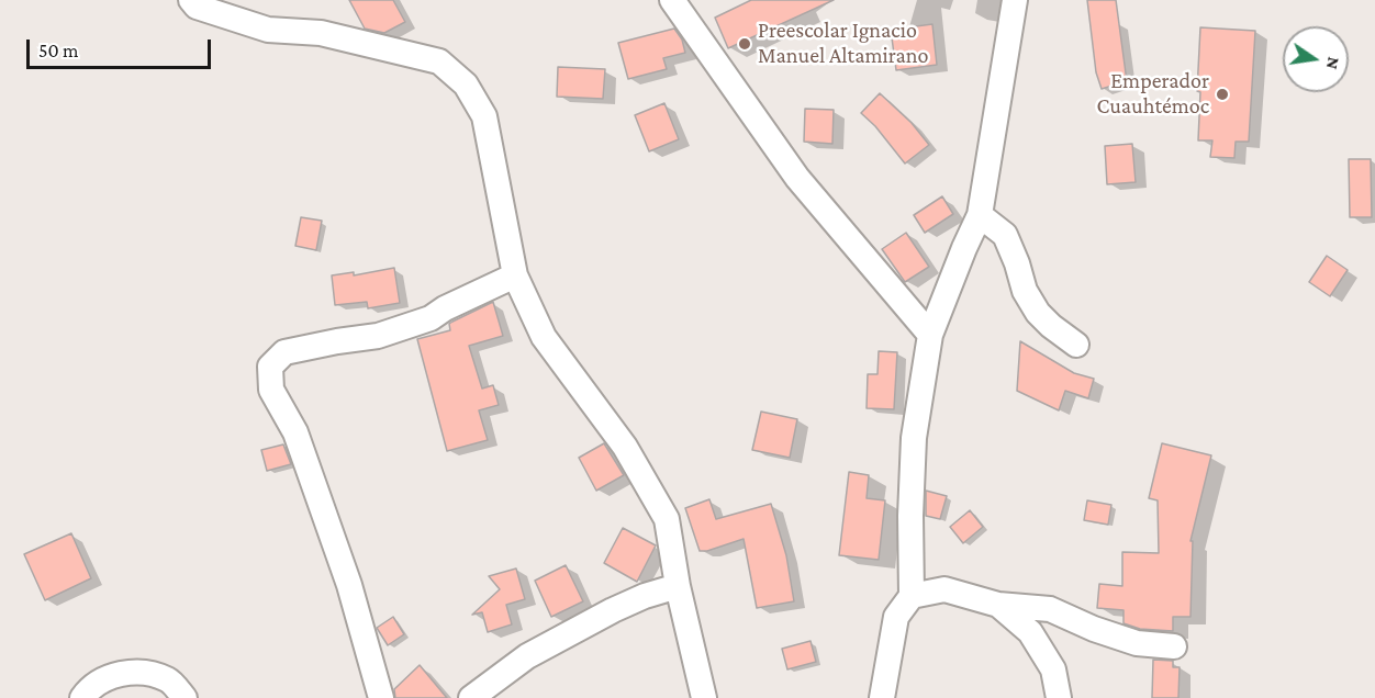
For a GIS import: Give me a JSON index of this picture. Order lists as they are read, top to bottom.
{
  "places": ["Preescolar Ignacio Manuel Altamirano", "Emperador Cuauhtémoc"],
  "scale_bar": "50 m",
  "north": "right"
}
